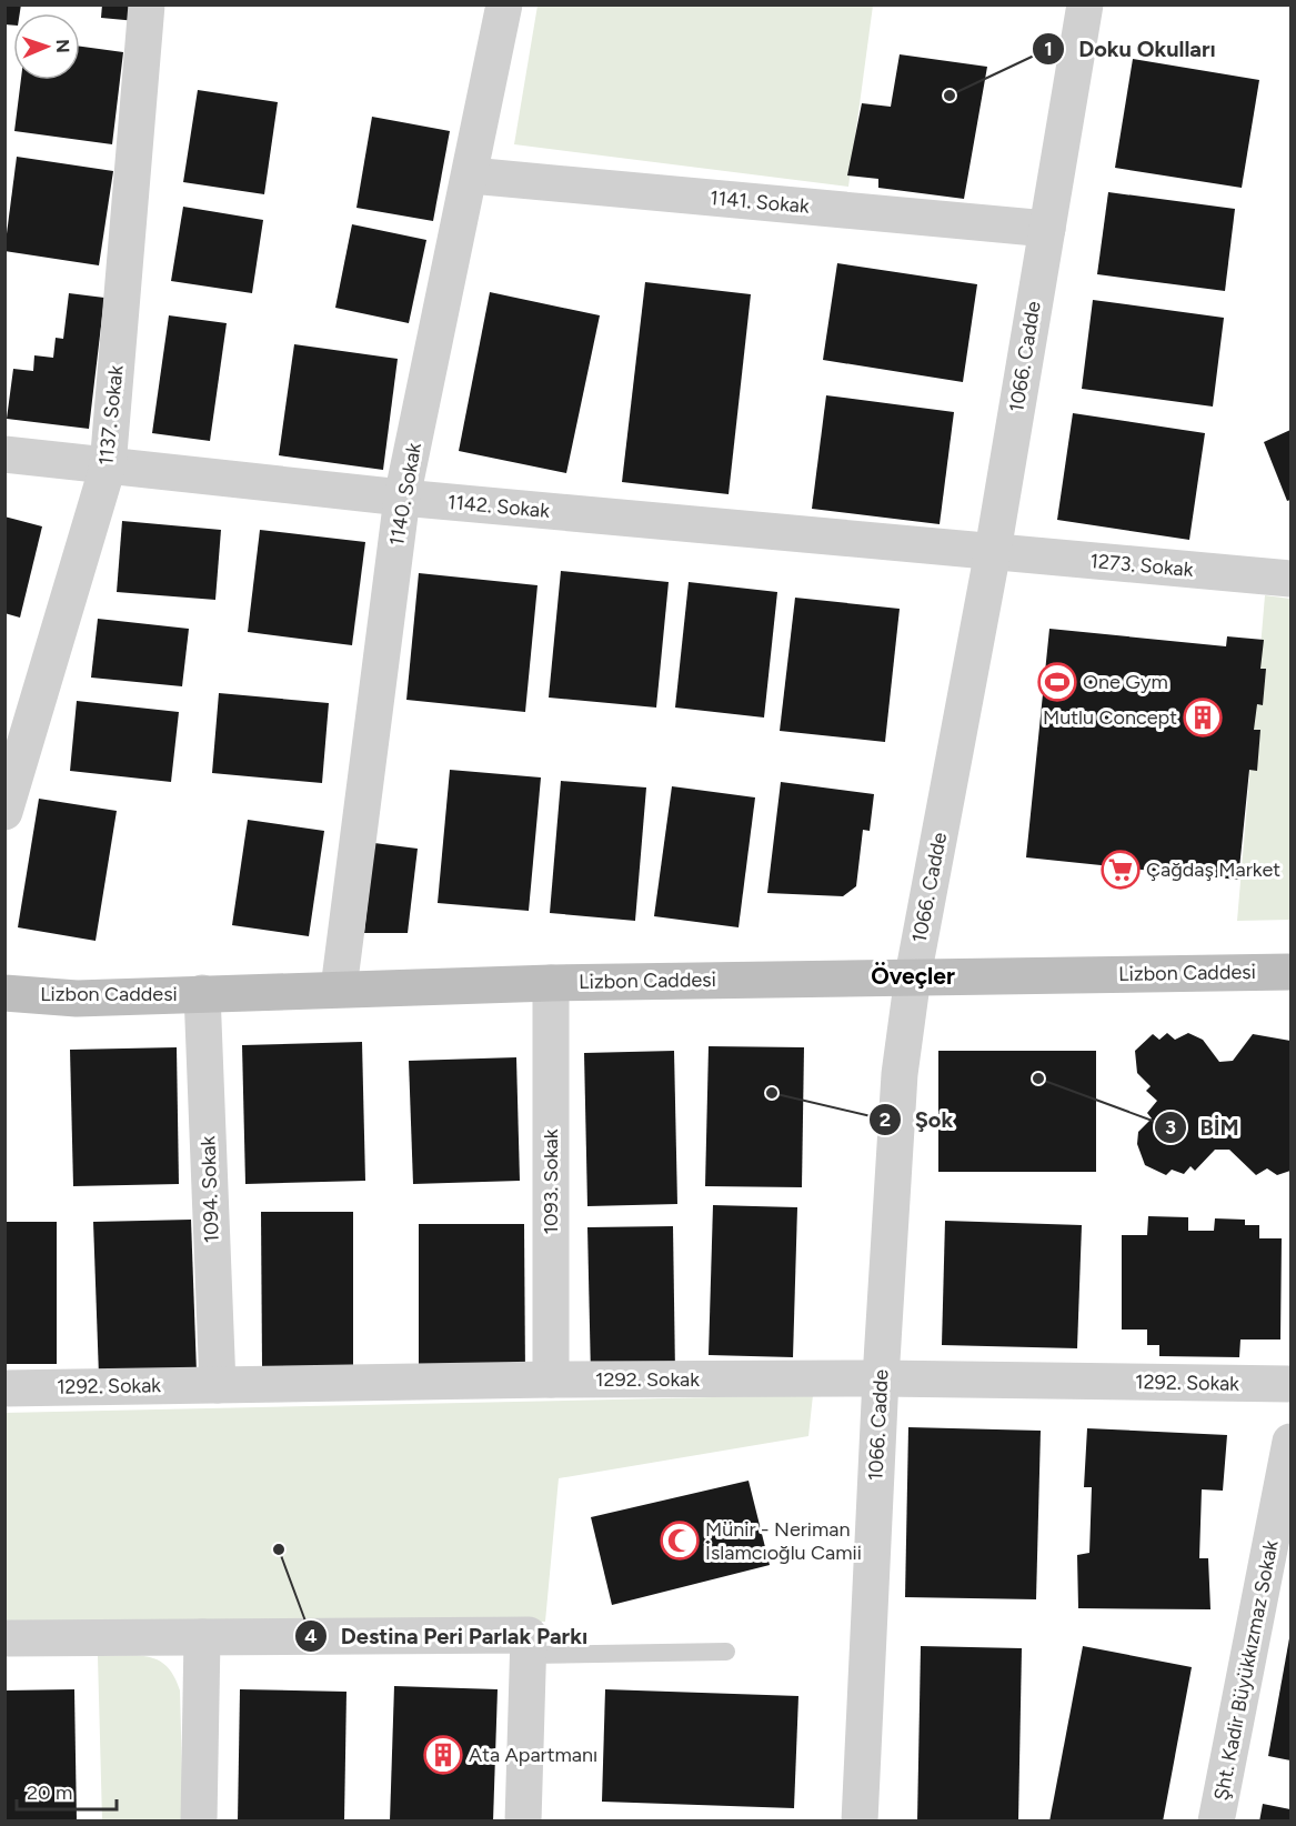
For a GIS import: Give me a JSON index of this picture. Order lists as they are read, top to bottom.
{
  "streets": {
    "main road": ["Lizbon Caddesi"],
    "street": [
      "1141. Sokak",
      "1066. Cadde",
      "1137. Sokak",
      "1140. Sokak",
      "1142. Sokak",
      "1273. Sokak",
      "1093. Sokak",
      "1094. Sokak",
      "1292. Sokak",
      "Şht. Kadir Büyükkızmaz Sokak"
    ]
  },
  "crossings": [
    ["1141. Sokak", "1066. Cadde"],
    ["1141. Sokak", "1140. Sokak"],
    ["1066. Cadde", "1142. Sokak"],
    ["1066. Cadde", "1273. Sokak"],
    ["1066. Cadde", "Lizbon Caddesi"],
    ["1066. Cadde", "1292. Sokak"],
    ["1137. Sokak", "1142. Sokak"],
    ["1140. Sokak", "1142. Sokak"],
    ["1140. Sokak", "Lizbon Caddesi"],
    ["1142. Sokak", "1273. Sokak"],
    ["Lizbon Caddesi", "1093. Sokak"],
    ["Lizbon Caddesi", "1094. Sokak"],
    ["1093. Sokak", "1292. Sokak"],
    ["1094. Sokak", "1292. Sokak"]
  ],
  "districts": ["Öveçler"],
  "places": {
    "other": [
      "Doku Okulları",
      "BİM",
      "Şok",
      "Destina Peri Parlak Parkı"
    ],
    "sports": ["One Gym"],
    "building": ["Mutlu Concept", "Ata Apartmanı"],
    "supermarket": ["Çağdaş Market"],
    "mosque": ["Münir - Neriman İslamcıoğlu Camii"]
  },
  "scale_bar": "20 m",
  "north": "right"
}
